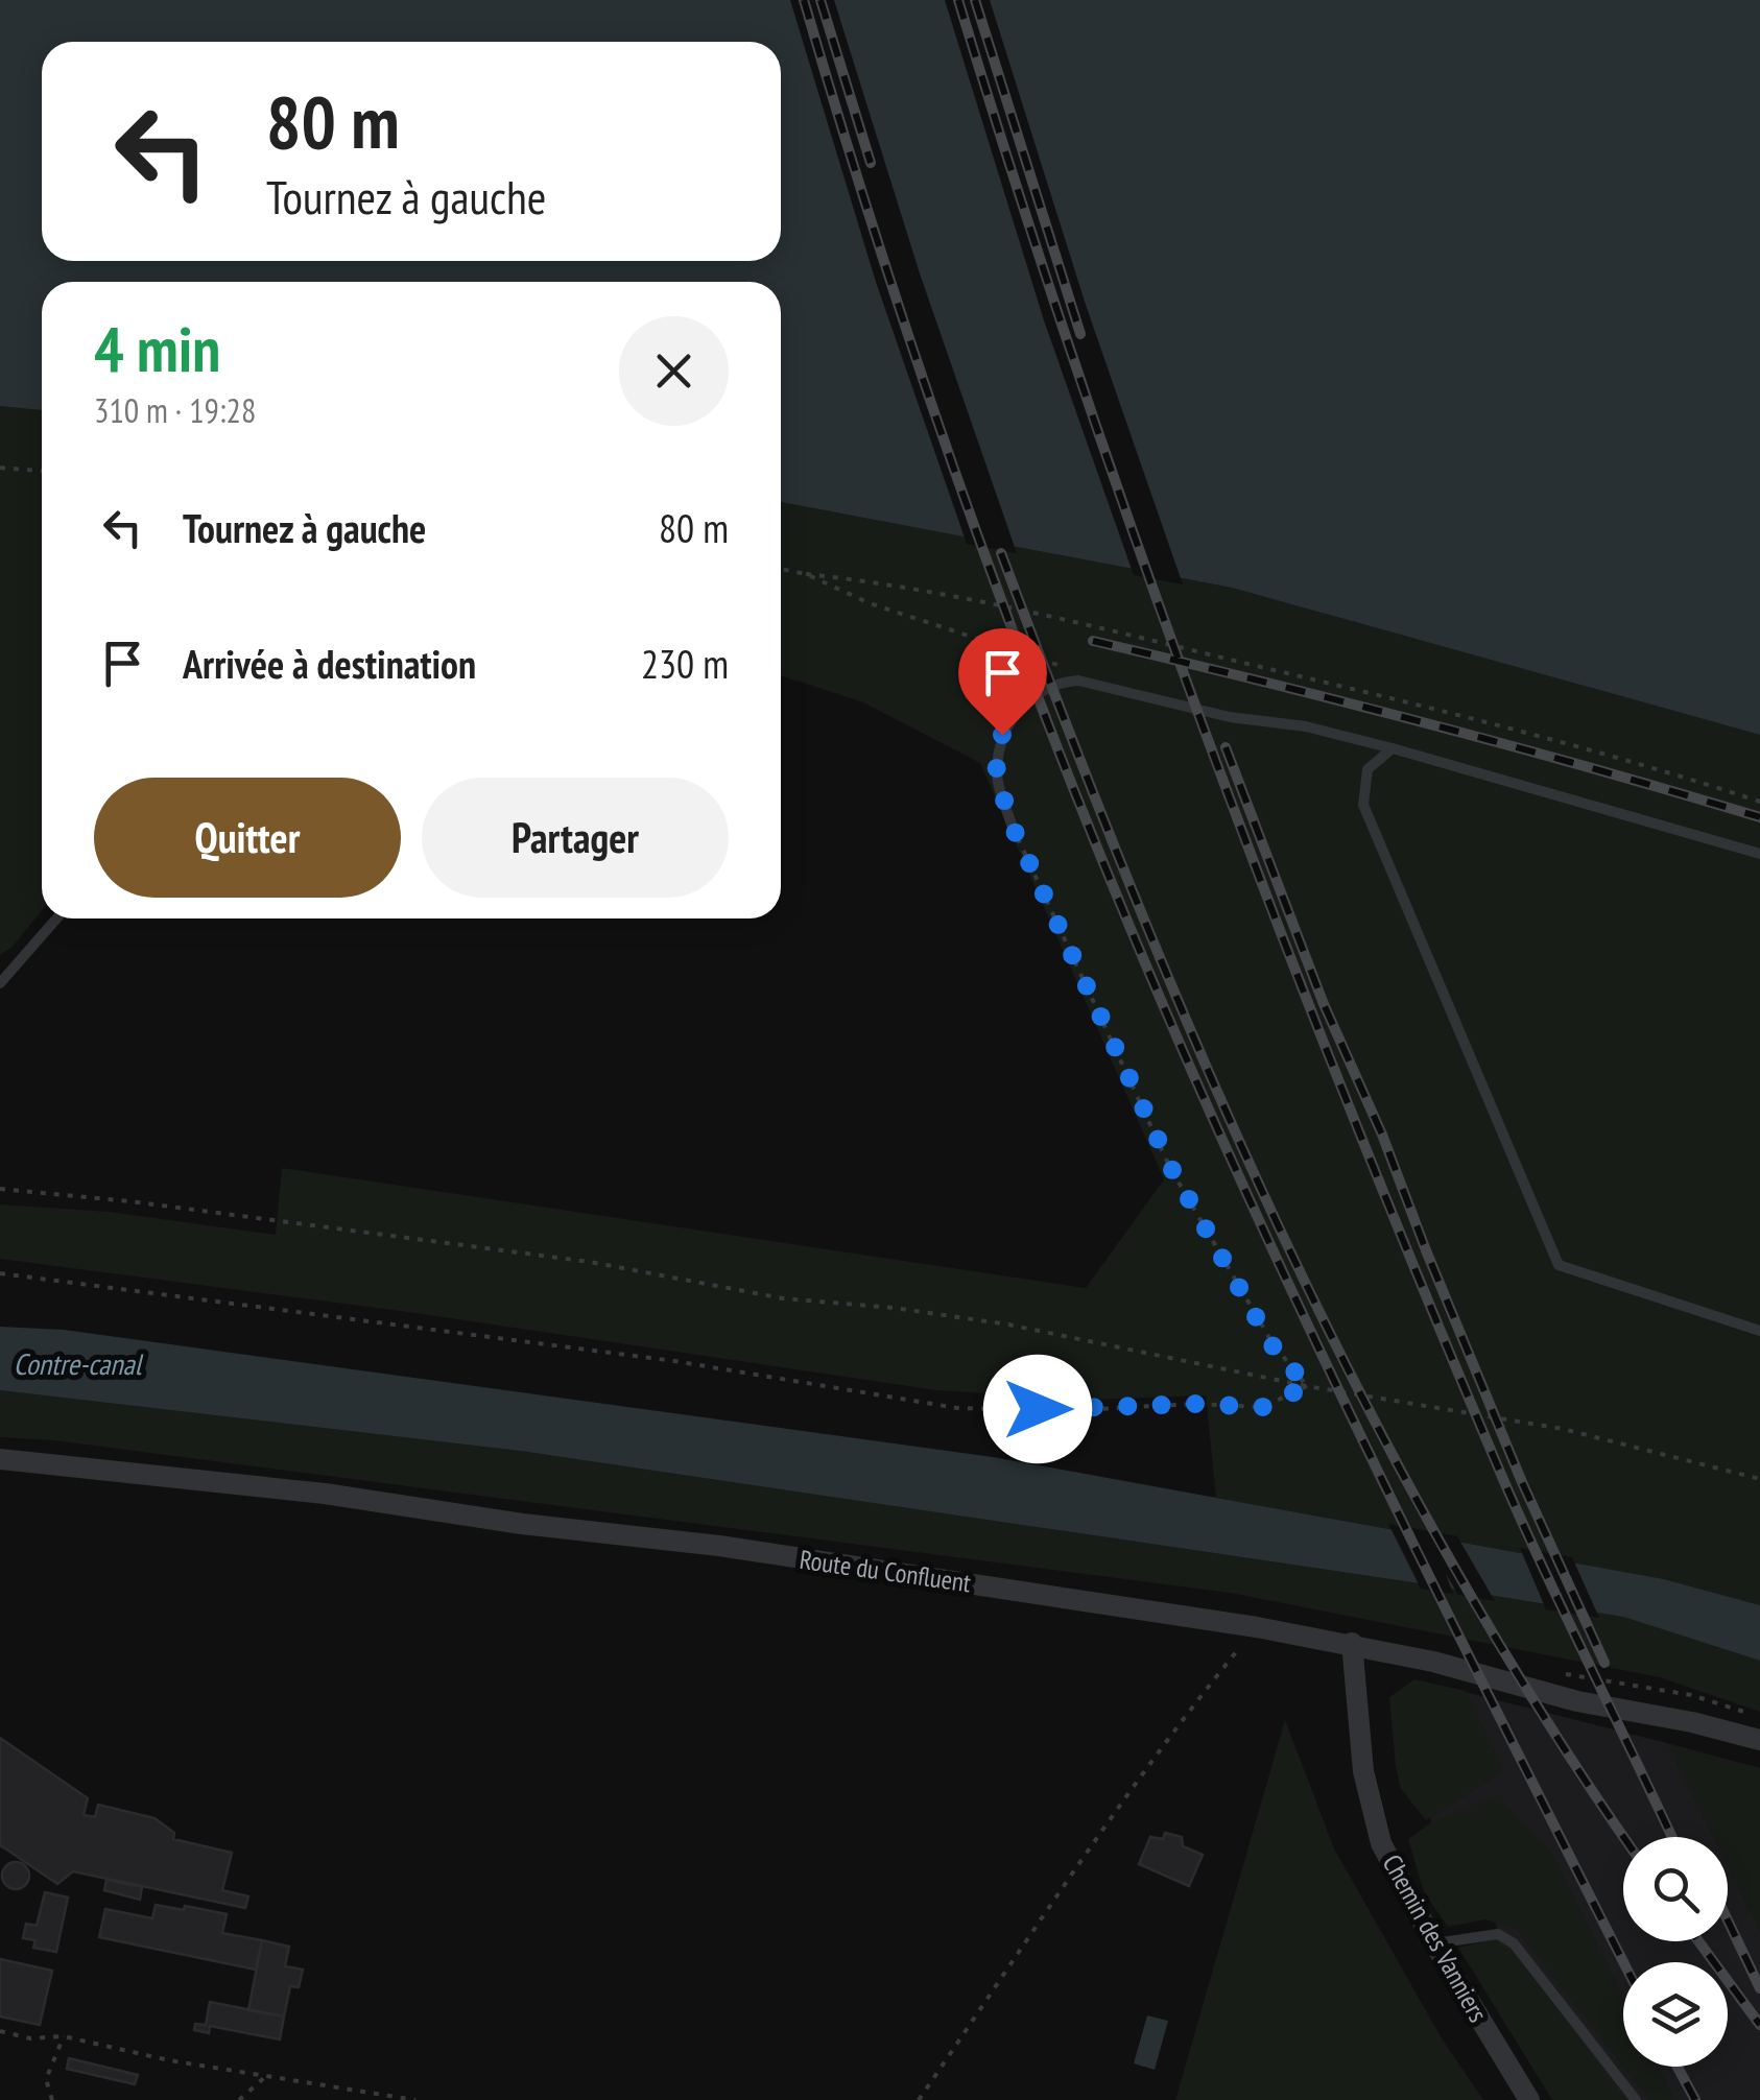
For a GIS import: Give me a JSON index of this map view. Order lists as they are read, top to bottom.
{
  "streets": {
    "street": ["Route du Confluent", "Chemin des Vanniers"]
  },
  "crossings": [
    ["Route du Confluent", "Chemin des Vanniers"]
  ],
  "water": ["Contre-canal"],
  "page": {
    "turn": ["80 m", "Tournez à gauche"],
    "heading": ["4 min", "310 m · 19:28"],
    "list": [
      {
        "name": "Tournez à gauche",
        "value": "80 m"
      },
      {
        "name": "Arrivée à destination",
        "value": "230 m"
      }
    ],
    "buttons": ["Quitter", "Partager"]
  }
}
